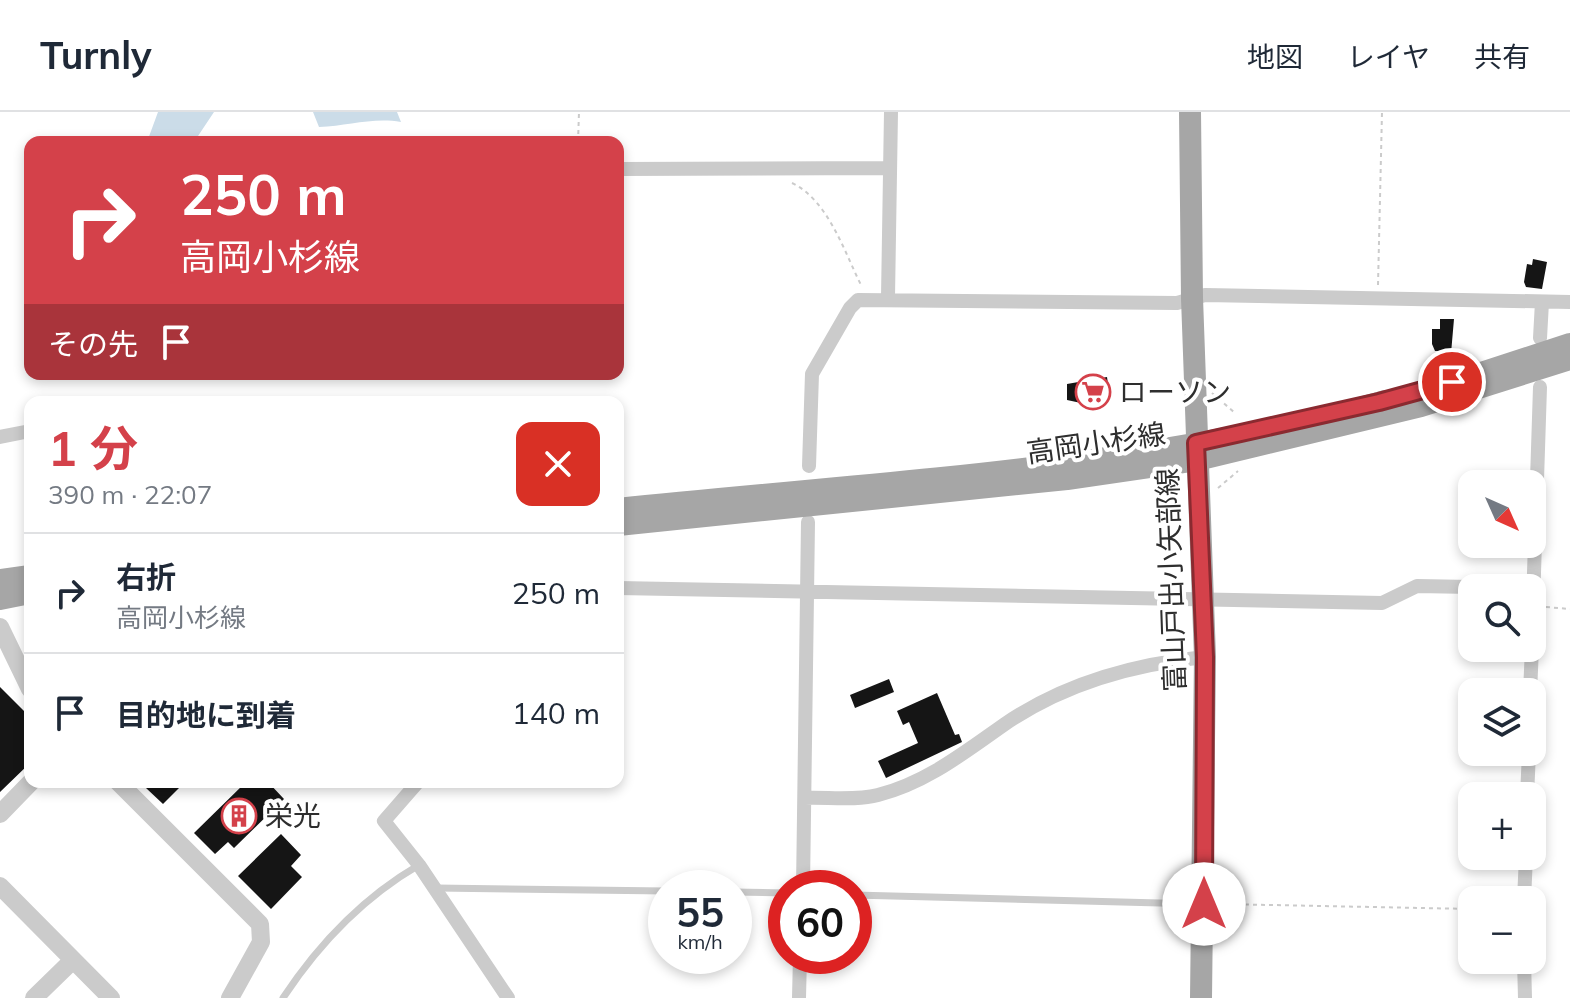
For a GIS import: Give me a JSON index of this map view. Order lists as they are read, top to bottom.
{
  "streets": {
    "main road": ["高岡小杉線", "富山戸出小矢部線"]
  },
  "crossings": [
    ["高岡小杉線", "富山戸出小矢部線"]
  ],
  "places": {
    "supermarket": ["ローソン"],
    "building": ["栄光"]
  },
  "north": "bottom right",
  "page": {
    "header": "Turnly",
    "nav": ["地図", "レイヤ", "共有"],
    "turn": ["250 m", "高岡小杉線"],
    "then": "その先",
    "heading": ["1 分", "390 m · 22:07"],
    "map_buttons": ["+", "−"],
    "list": [
      {
        "name": "右折",
        "note": "高岡小杉線",
        "value": "250 m"
      },
      {
        "name": "目的地に到着",
        "value": "140 m"
      }
    ],
    "speed": "55 km/h",
    "limit": "60"
  }
}
